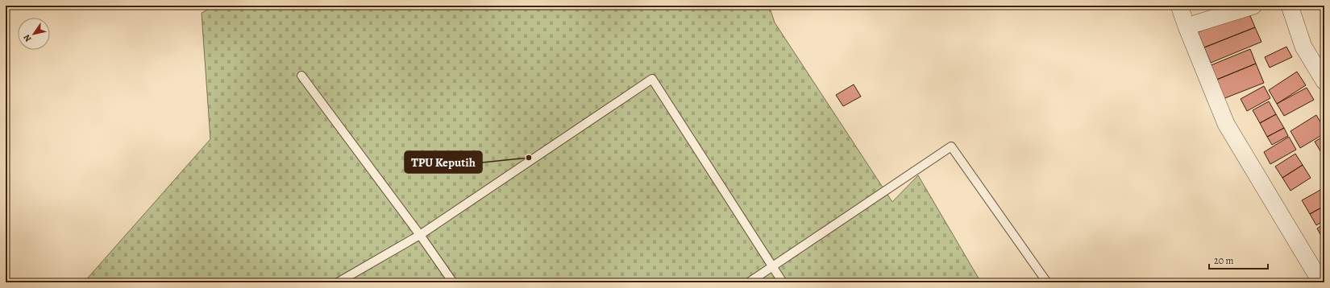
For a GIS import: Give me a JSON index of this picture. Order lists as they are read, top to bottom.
{
  "places": ["TPU Keputih"],
  "scale_bar": "20 m",
  "north": "bottom left"
}
